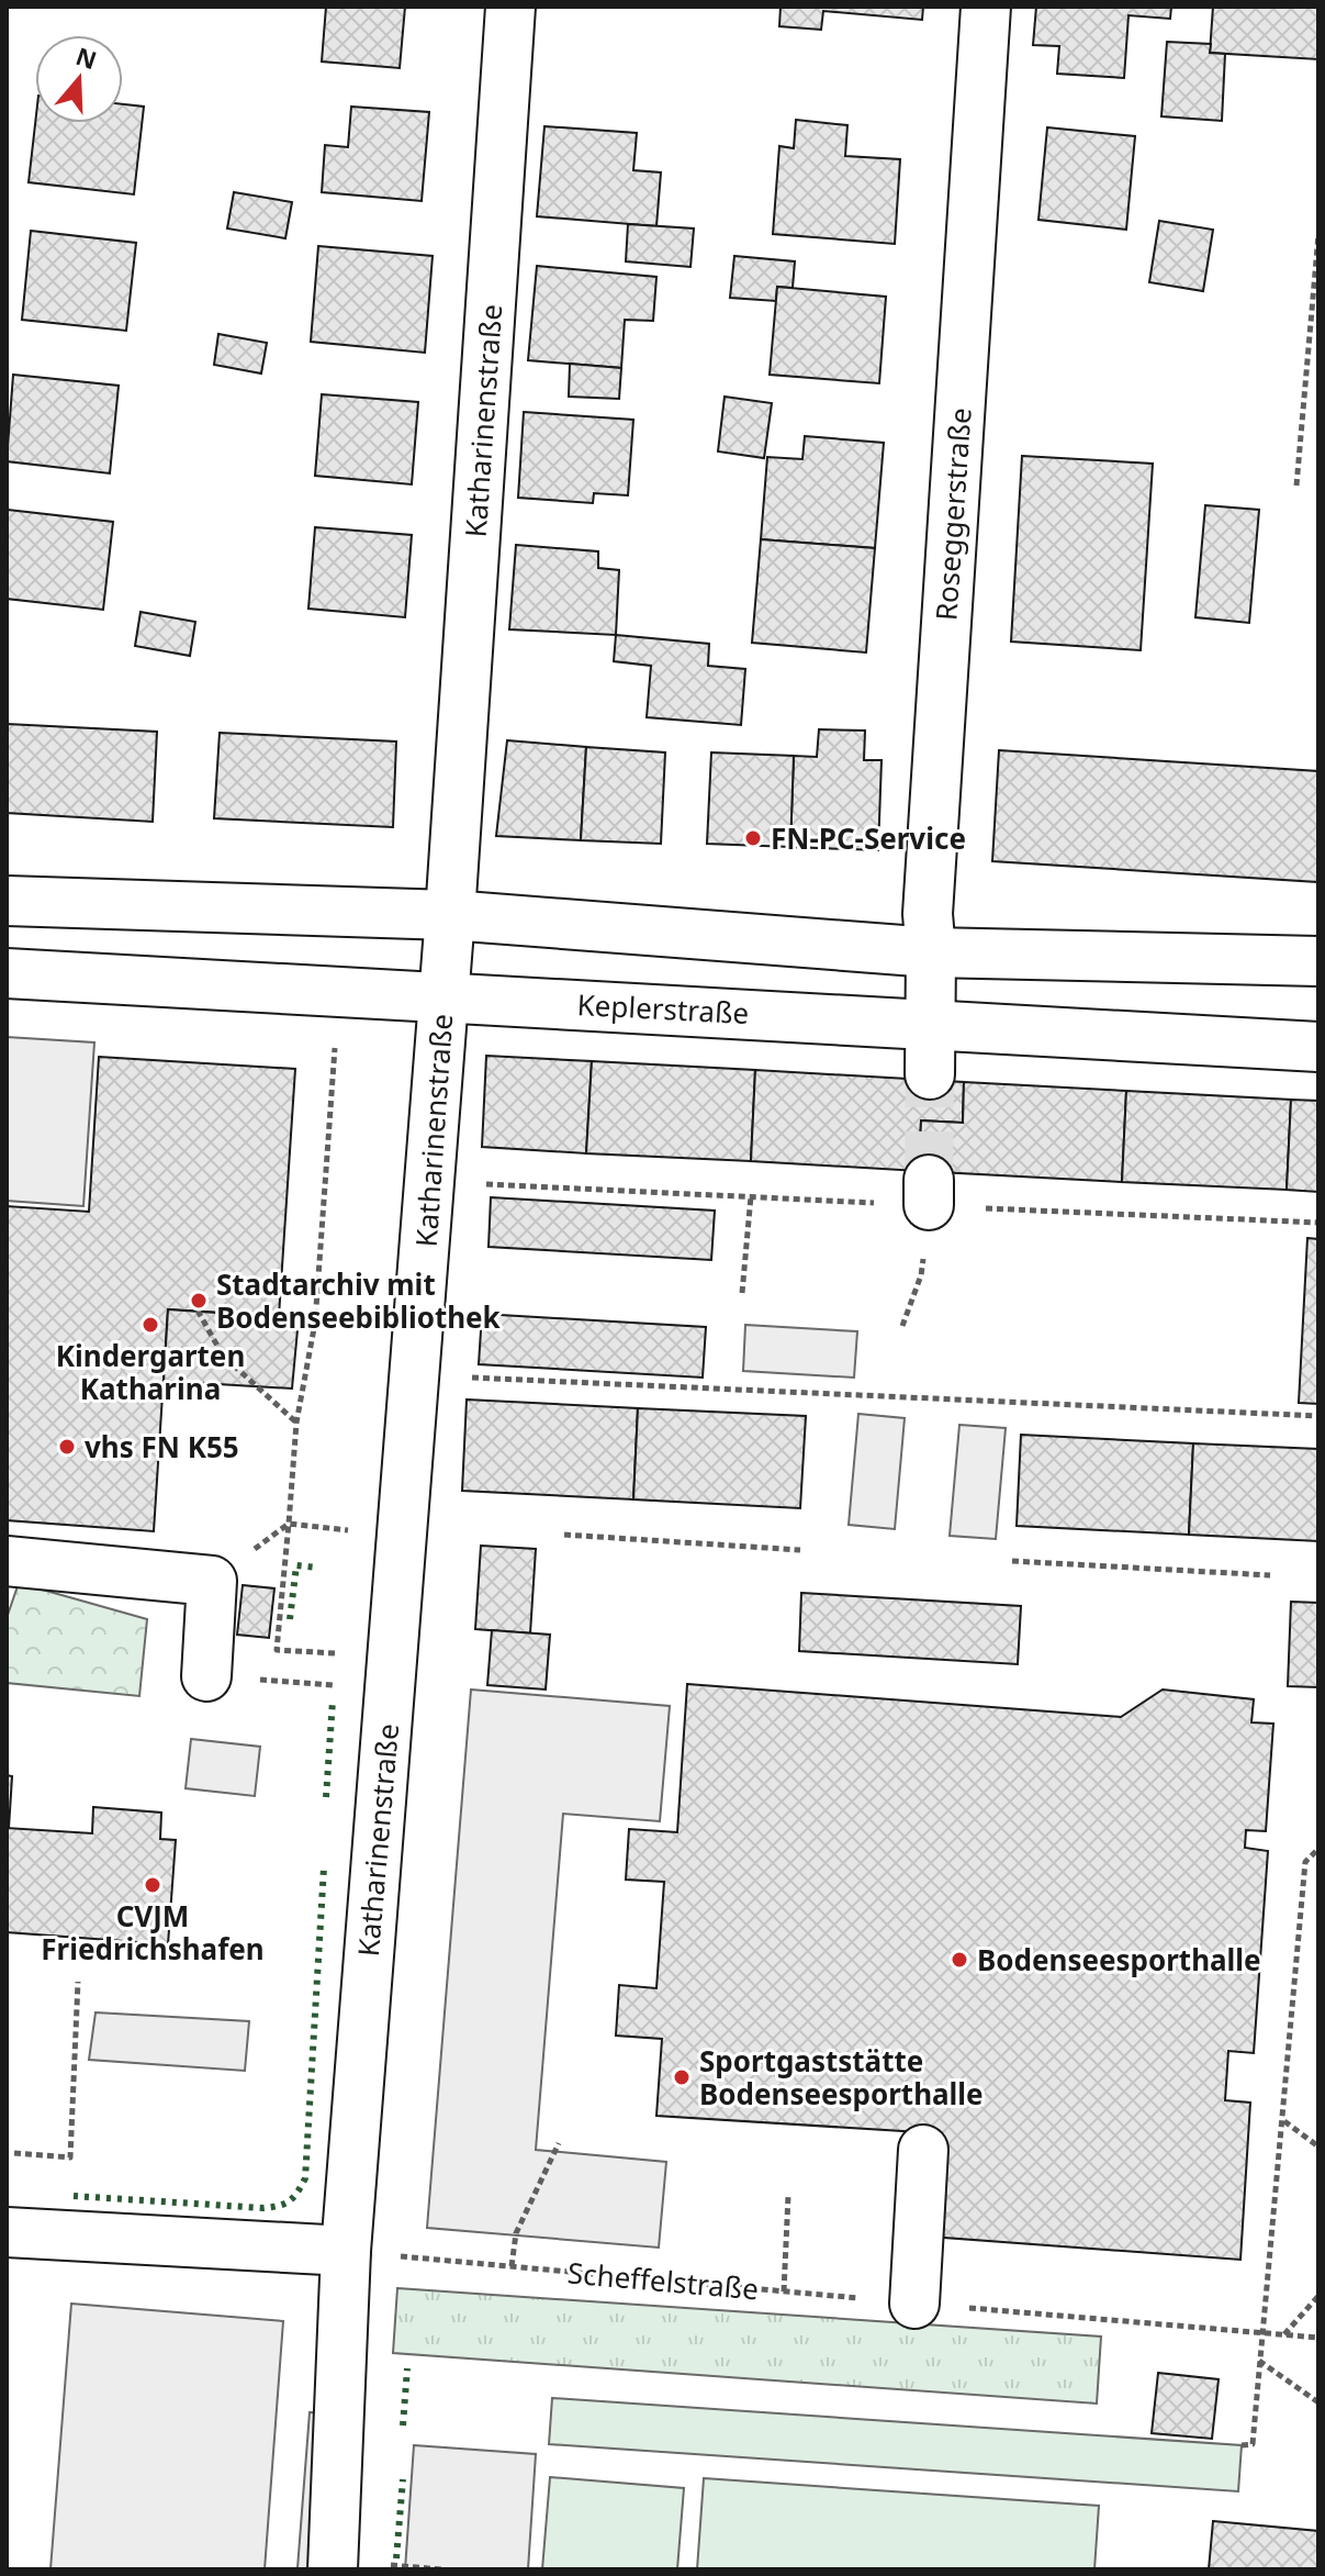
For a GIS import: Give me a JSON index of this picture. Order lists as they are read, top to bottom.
{
  "streets": {
    "street": ["Katharinenstraße", "Roseggerstraße", "Keplerstraße"],
    "path": ["Scheffelstraße"]
  },
  "crossings": [
    ["Katharinenstraße", "Keplerstraße"],
    ["Katharinenstraße", "Scheffelstraße"],
    ["Roseggerstraße", "Keplerstraße"]
  ],
  "places": [
    "FN-PC-Service",
    "Stadtarchiv mit Bodenseebibliothek",
    "Kindergarten Katharina",
    "vhs FN K55",
    "CVJM Friedrichshafen",
    "Bodenseesporthalle",
    "Sportgaststätte Bodenseesporthalle"
  ],
  "north": "top"
}
